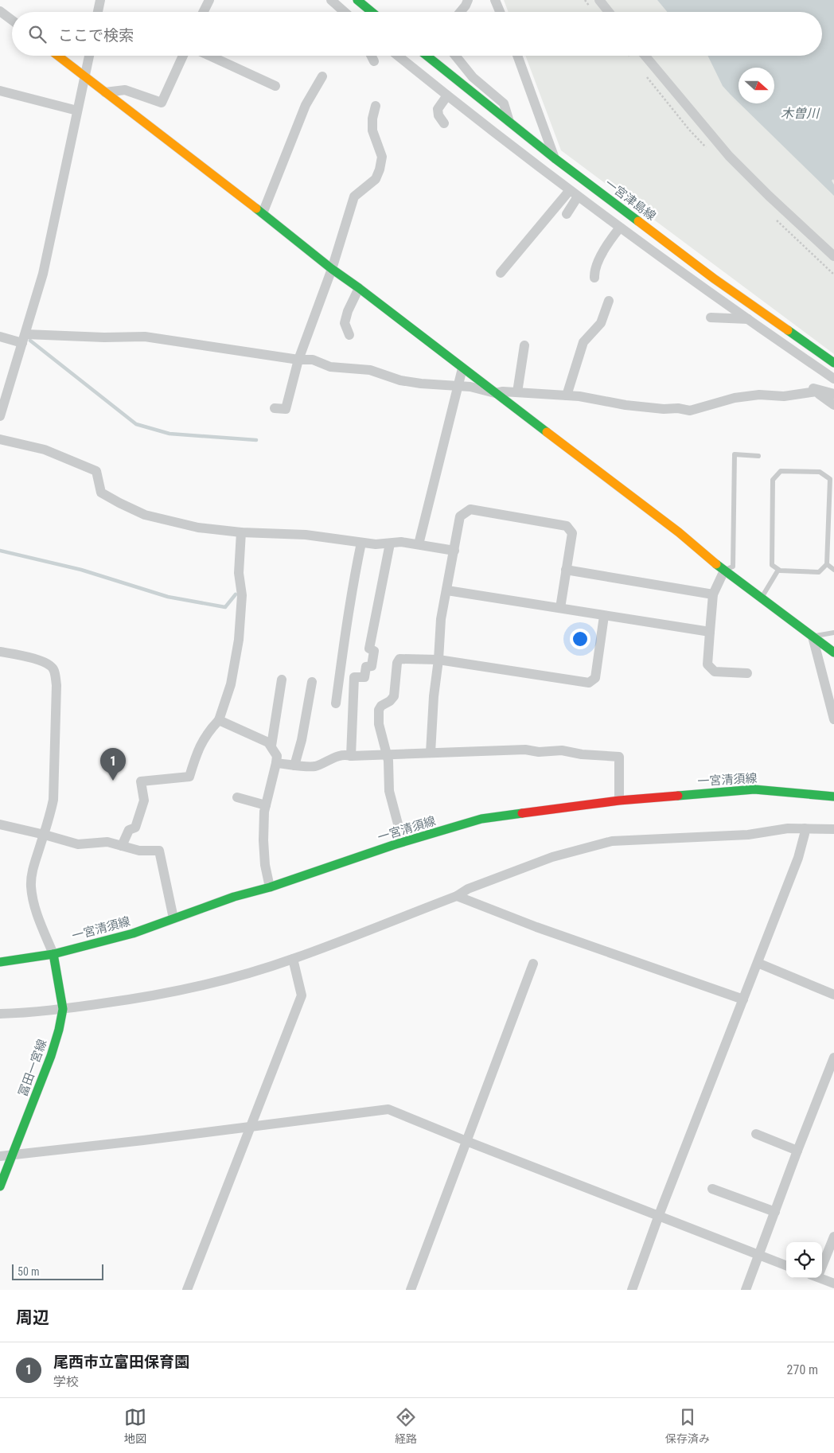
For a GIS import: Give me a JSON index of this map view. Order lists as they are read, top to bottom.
{
  "streets": {
    "main road": ["一宮津島線", "一宮清須線", "冨田一宮線"]
  },
  "crossings": [
    ["一宮清須線", "冨田一宮線"]
  ],
  "water": ["木曽川"],
  "scale_bar": "50 m",
  "north": "right",
  "page": {
    "search": "ここで検索",
    "pins": "1",
    "scale": "50 m",
    "heading": "周辺",
    "list": [
      {
        "mark": "1",
        "name": "尾西市立富田保育園",
        "note": "学校",
        "value": "270 m"
      }
    ],
    "nav": ["地図", "経路", "保存済み"]
  }
}
